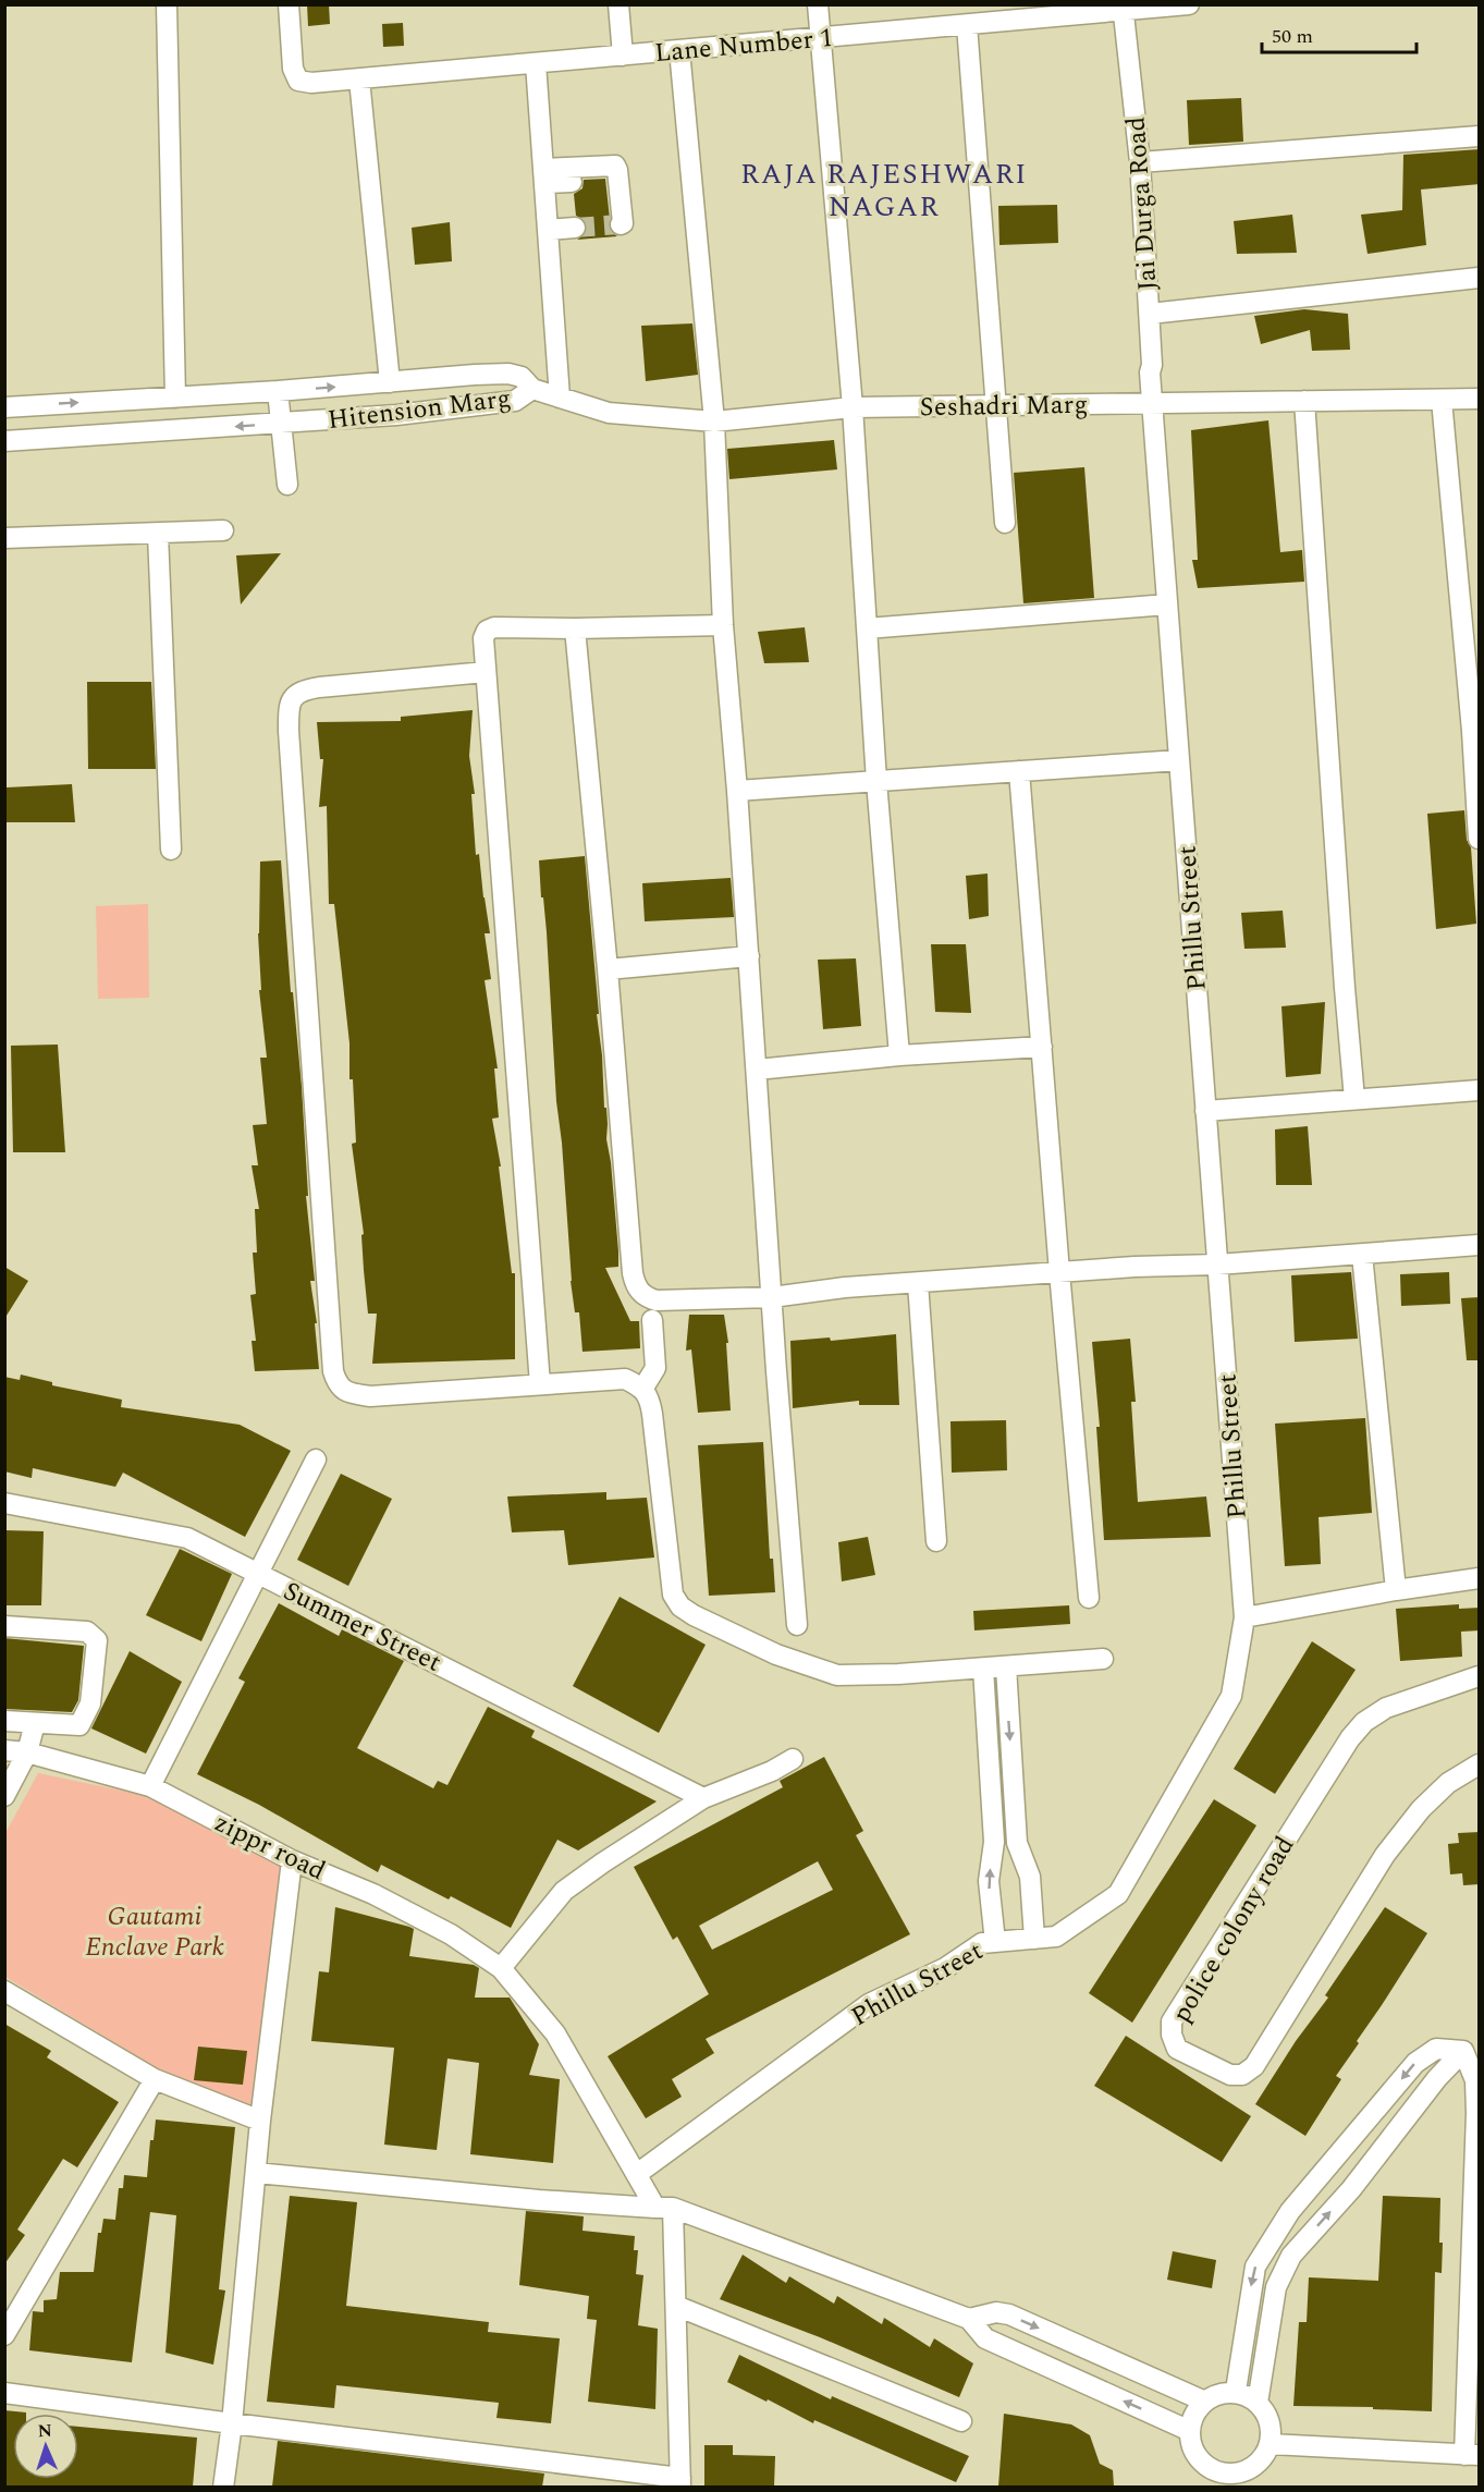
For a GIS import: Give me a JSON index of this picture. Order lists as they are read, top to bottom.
{
  "streets": {
    "street": [
      "Lane Number 1",
      "Jai Durga Road",
      "Seshadri Marg",
      "Hitension Marg",
      "Phillu Street",
      "Summer Street",
      "zippr road",
      "police colony road"
    ]
  },
  "crossings": [
    ["Lane Number 1", "Jai Durga Road"],
    ["Jai Durga Road", "Seshadri Marg"],
    ["Jai Durga Road", "Phillu Street"],
    ["Seshadri Marg", "Hitension Marg"],
    ["Seshadri Marg", "Phillu Street"],
    ["Phillu Street", "zippr road"]
  ],
  "districts": ["RAJA RAJESHWARI NAGAR"],
  "parks": ["Gautami Enclave Park"],
  "scale_bar": "50 m",
  "north": "top"
}
